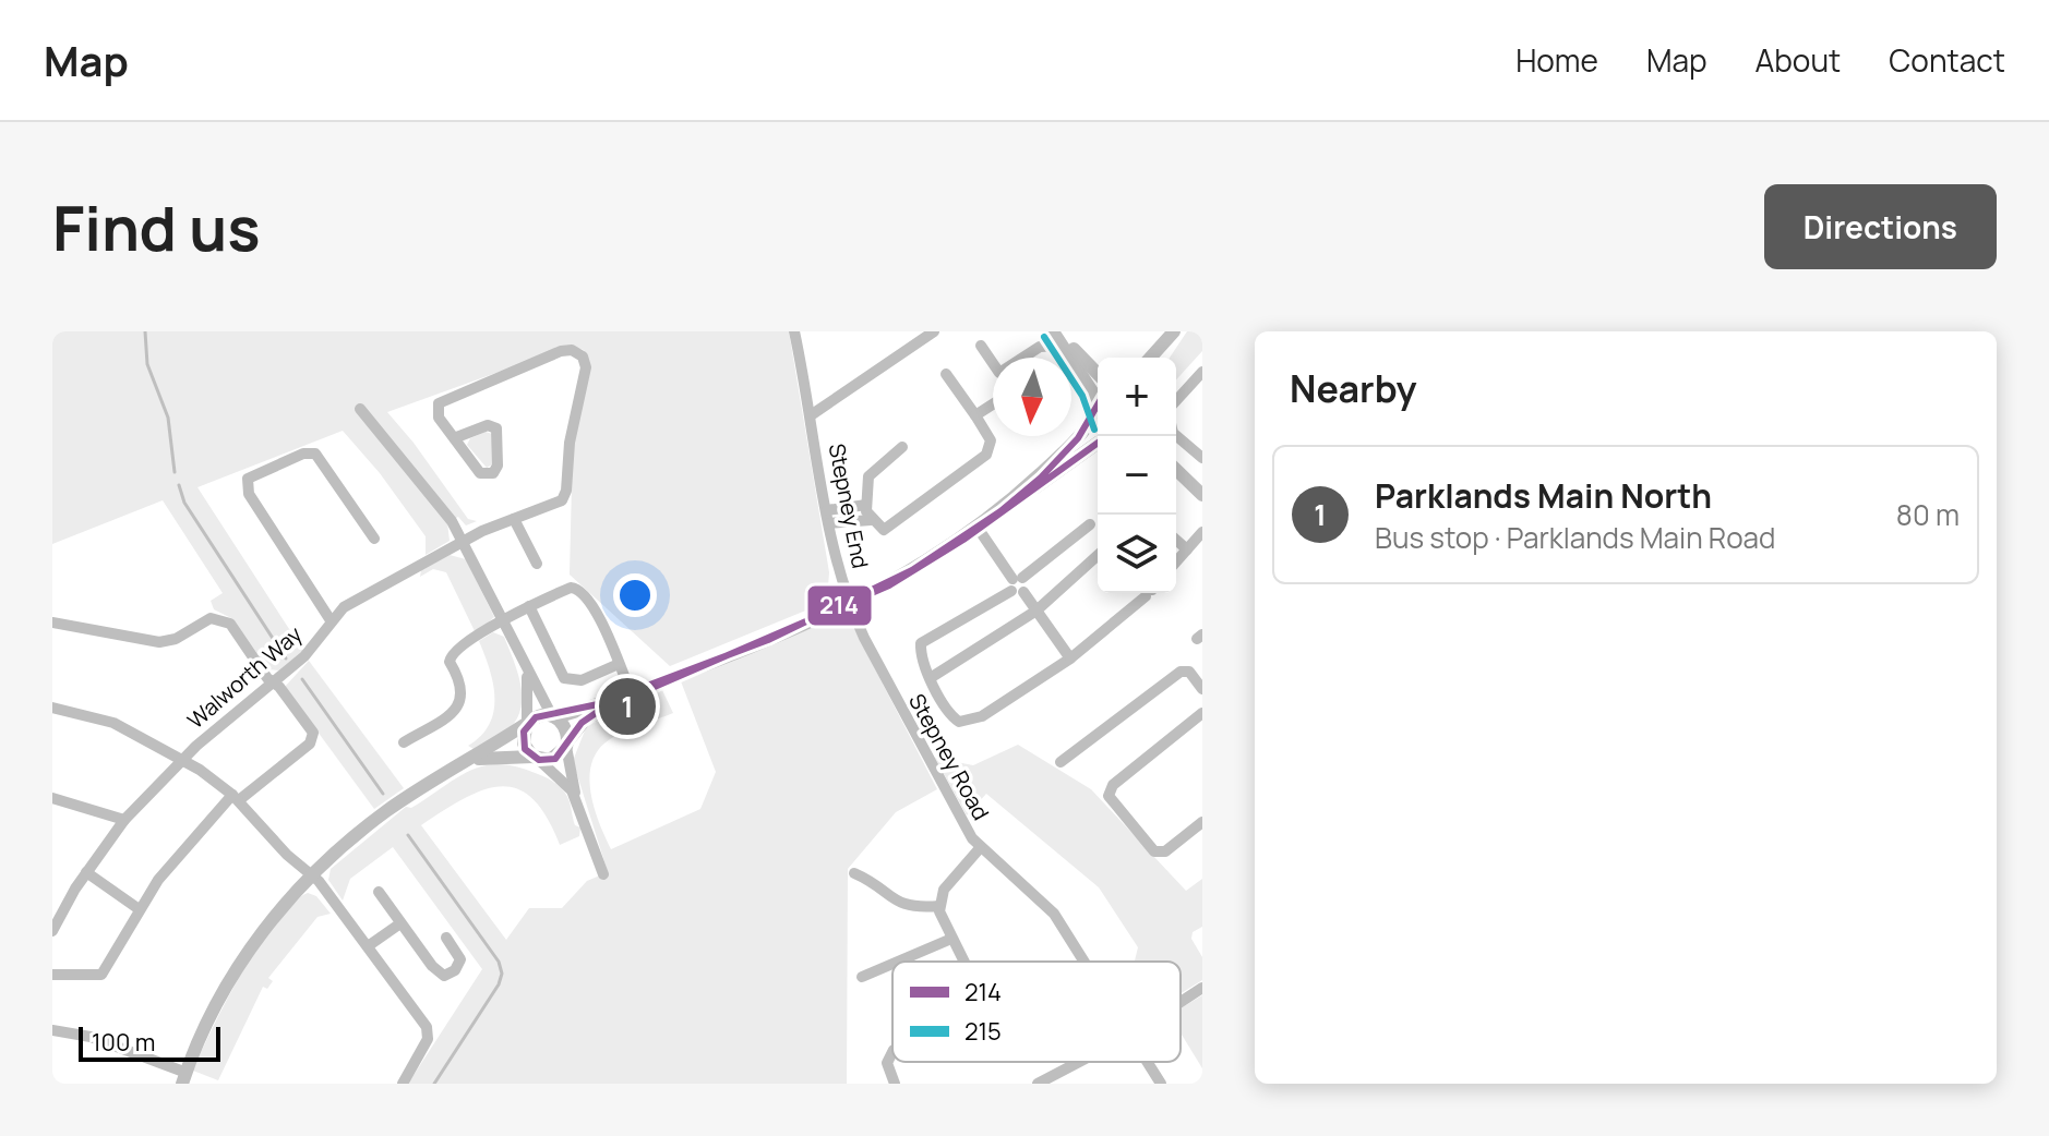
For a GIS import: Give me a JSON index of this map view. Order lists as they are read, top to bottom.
{
  "streets": {
    "street": ["Stepney End", "Walworth Way", "Stepney Road"]
  },
  "crossings": [
    ["Stepney End", "Stepney Road"]
  ],
  "lines": ["transit line 215", "transit line 214"],
  "legend": ["214", "215"],
  "scale_bar": "100 m",
  "north": "bottom",
  "page": {
    "header": "Map",
    "nav": [
      "Home",
      "Map",
      "About",
      "Contact"
    ],
    "buttons": "Directions",
    "title": "Find us",
    "heading": "Nearby",
    "map_buttons": ["+", "−"],
    "list": [
      {
        "mark": "1",
        "name": "Parklands Main North",
        "note": "Bus stop · Parklands Main Road",
        "value": "80 m"
      }
    ],
    "pins": "1",
    "scale": "100 m"
  }
}
